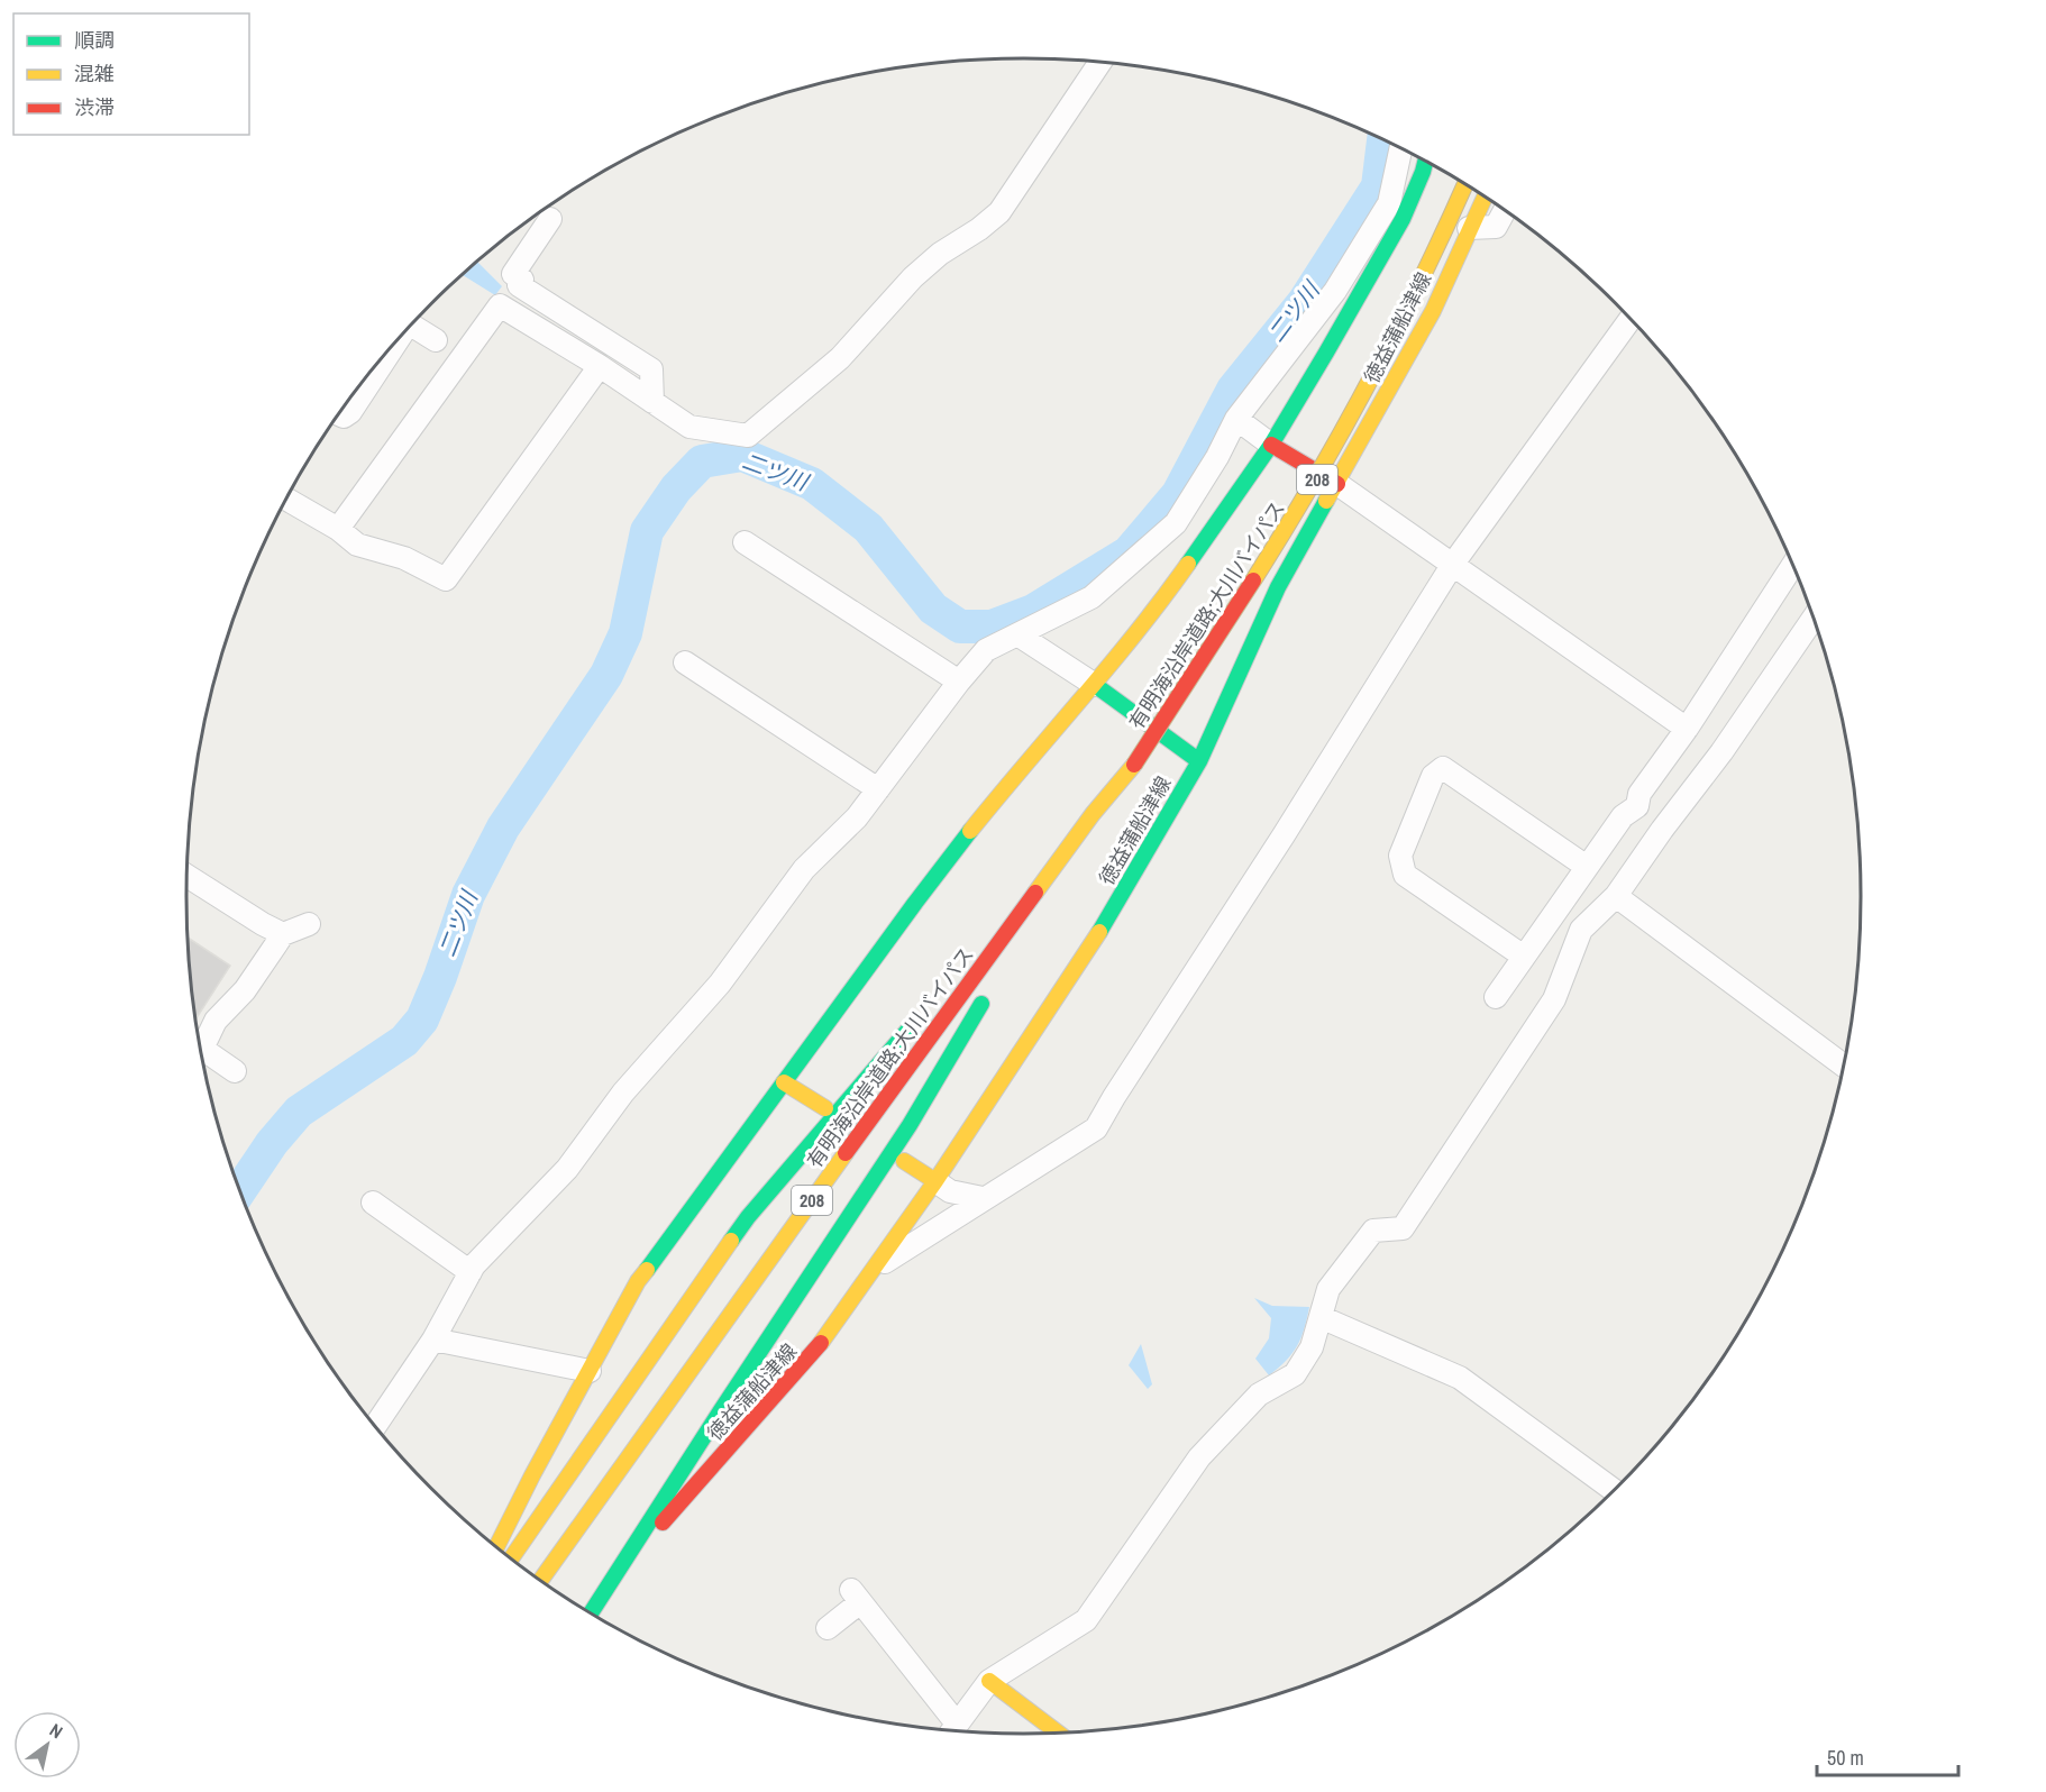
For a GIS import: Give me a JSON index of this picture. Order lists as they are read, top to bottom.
{
  "streets": {
    "main road": ["徳益蒲船津線", "208", "有明海沿岸道路;大川バイパス"]
  },
  "water": ["二ツ川"],
  "legend": ["順調", "混雑", "渋滞"],
  "scale_bar": "50 m",
  "north": "top right"
}
